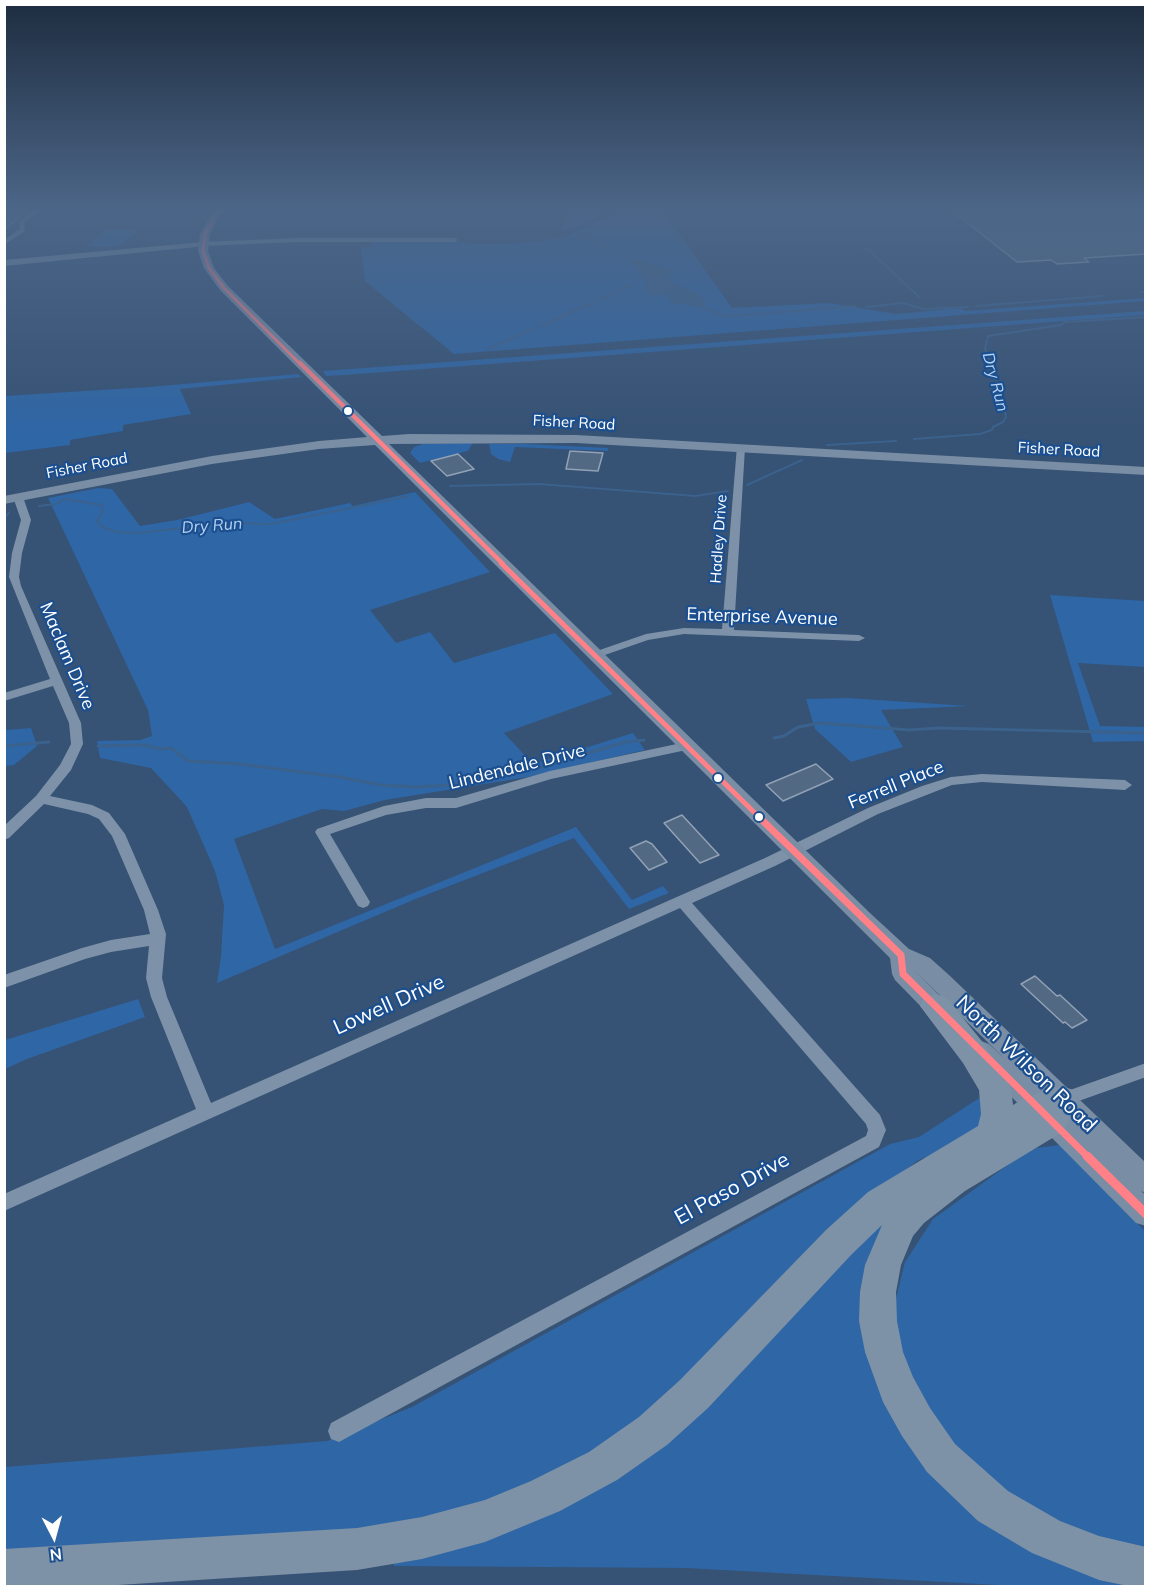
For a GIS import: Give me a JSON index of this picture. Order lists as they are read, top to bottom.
{
  "streets": {
    "main road": ["Fisher Road", "North Wilson Road"],
    "street": [
      "Hadley Drive",
      "Enterprise Avenue",
      "Maclam Drive",
      "Lindendale Drive",
      "Ferrell Place",
      "Lowell Drive",
      "El Paso Drive"
    ]
  },
  "crossings": [
    ["Fisher Road", "Hadley Drive"],
    ["Fisher Road", "Maclam Drive"],
    ["Fisher Road", "North Wilson Road"],
    ["Hadley Drive", "Enterprise Avenue"],
    ["Enterprise Avenue", "North Wilson Road"],
    ["Lindendale Drive", "North Wilson Road"],
    ["Ferrell Place", "Lowell Drive"],
    ["Ferrell Place", "North Wilson Road"],
    ["Lowell Drive", "North Wilson Road"],
    ["Lowell Drive", "El Paso Drive"]
  ],
  "water": ["Dry Run"],
  "north": "bottom"
}
